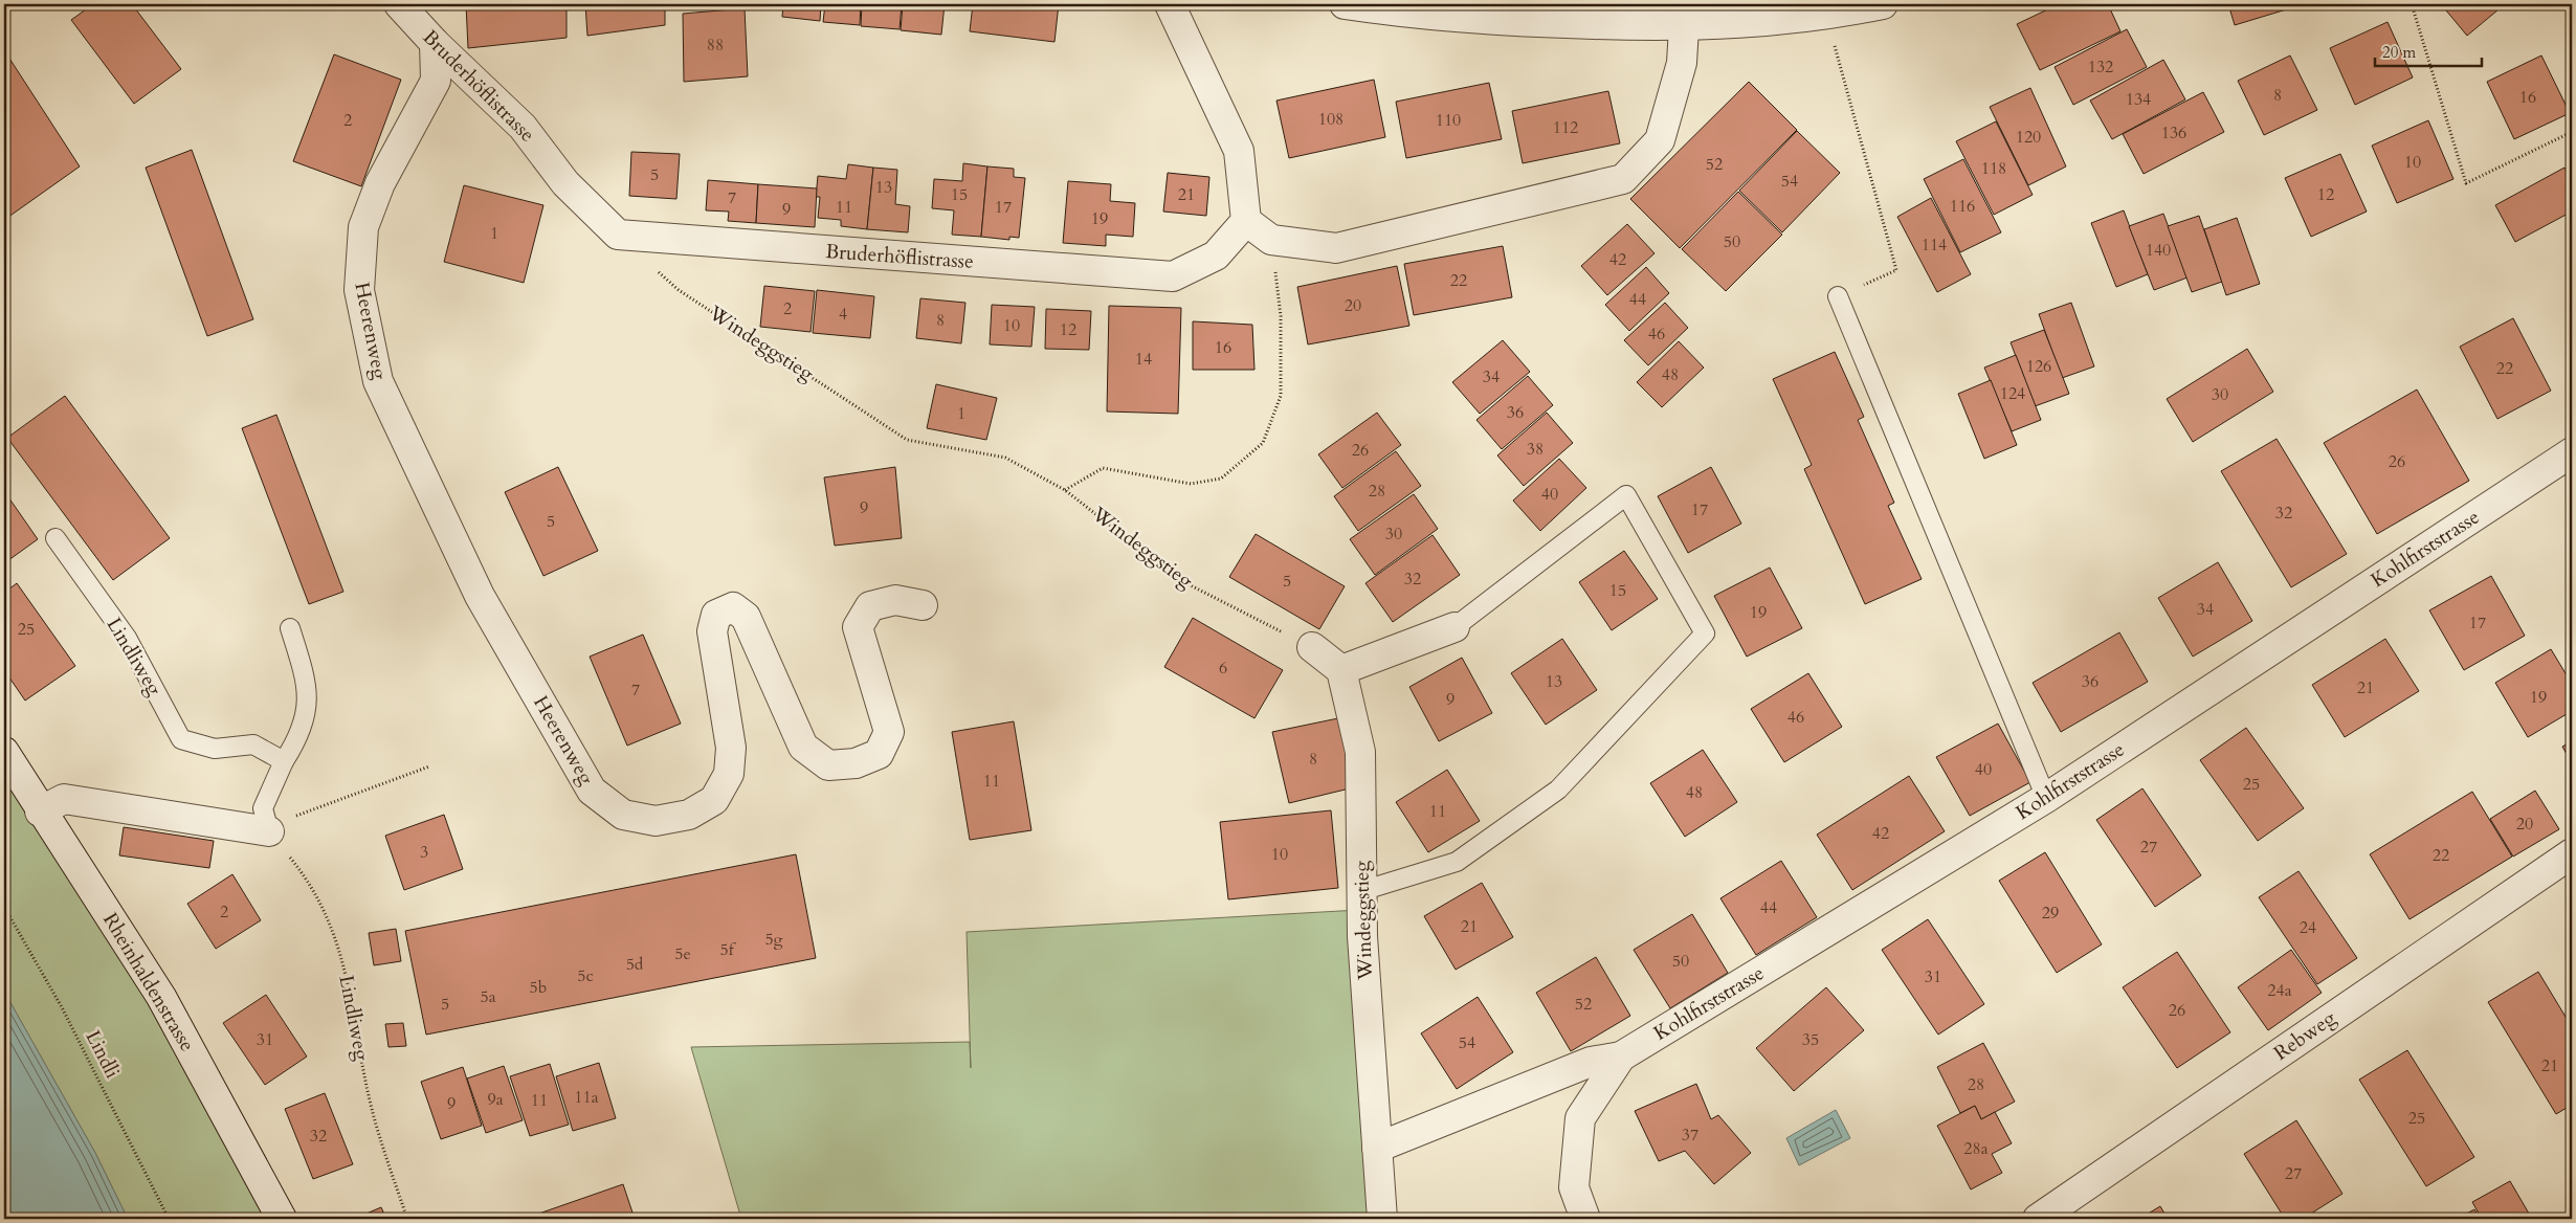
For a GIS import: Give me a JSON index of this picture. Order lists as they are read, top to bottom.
{
  "streets": {
    "street": [
      "Bruderhöflistrasse",
      "Heerenweg",
      "Windeggstieg",
      "Kohlfirststrasse",
      "Rheinhaldenstrasse",
      "Rebweg"
    ],
    "lane": ["Lindliweg"],
    "path": ["Lindli"]
  },
  "crossings": [
    ["Bruderhöflistrasse", "Heerenweg"]
  ],
  "house_numbers": [
    "88",
    "132",
    "8",
    "16",
    "134",
    "108",
    "2",
    "110",
    "112",
    "136",
    "120",
    "10",
    "52",
    "118",
    "5",
    "54",
    "13",
    "15",
    "21",
    "12",
    "7",
    "116",
    "11",
    "17",
    "9",
    "19",
    "1",
    "50",
    "114",
    "140",
    "42",
    "22",
    "44",
    "20",
    "2",
    "4",
    "8",
    "10",
    "12",
    "46",
    "16",
    "14",
    "126",
    "22",
    "48",
    "34",
    "124",
    "30",
    "36",
    "1",
    "38",
    "26",
    "26",
    "28",
    "40",
    "9",
    "17",
    "32",
    "5",
    "30",
    "32",
    "5",
    "15",
    "34",
    "19",
    "17",
    "25",
    "6",
    "13",
    "36",
    "21",
    "7",
    "19",
    "9",
    "46",
    "8",
    "40",
    "11",
    "25",
    "48",
    "11",
    "20",
    "42",
    "27",
    "3",
    "10",
    "22",
    "44",
    "2",
    "29",
    "21",
    "24",
    "5g",
    "5f",
    "5e",
    "50",
    "5d",
    "5c",
    "31",
    "5b",
    "24a",
    "5a",
    "5",
    "52",
    "26",
    "31",
    "35",
    "54",
    "21",
    "28",
    "11a",
    "9a",
    "11",
    "9",
    "25",
    "37",
    "32",
    "28a",
    "27"
  ],
  "scale_bar": "20 m"
}
